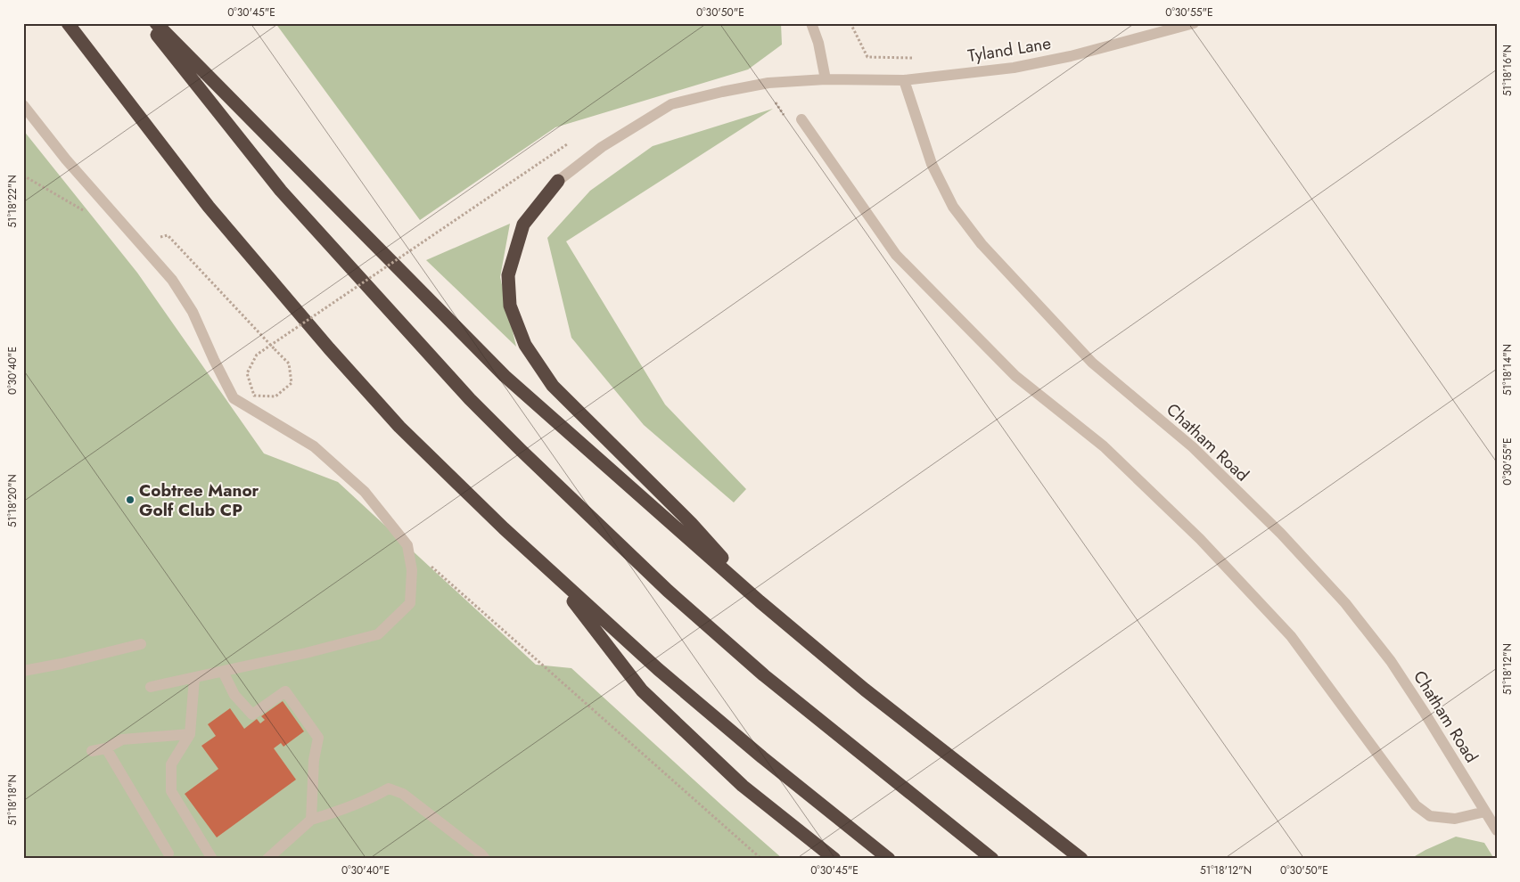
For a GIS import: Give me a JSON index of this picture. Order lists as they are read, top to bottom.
{
  "streets": {
    "street": ["Tyland Lane", "Chatham Road"]
  },
  "crossings": [
    ["Tyland Lane", "Chatham Road"]
  ],
  "places": ["Cobtree Manor Golf Club CP"],
  "coordinates": [
    "0°30'45\"E",
    "0°30'50\"E",
    "0°30'55\"E",
    "51°18'16\"N",
    "51°18'22\"N",
    "51°18'14\"N",
    "0°30'40\"E",
    "51°18'20\"N",
    "51°18'12\"N",
    "51°18'18\"N"
  ]
}
